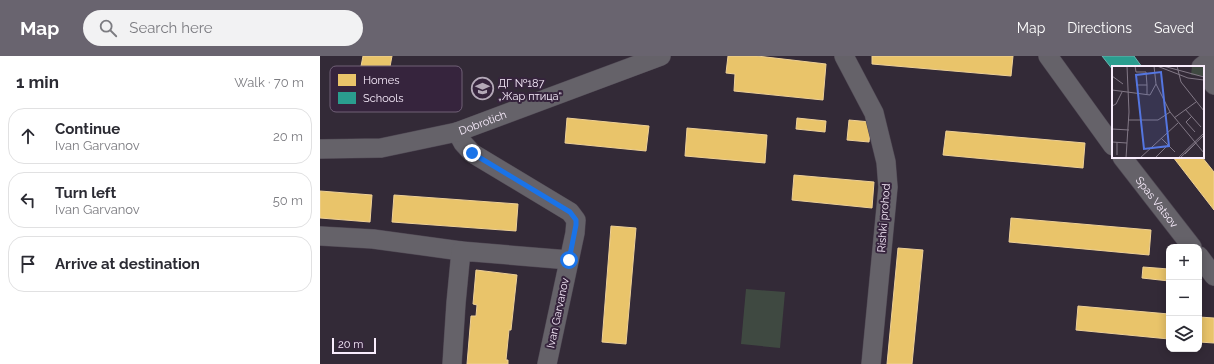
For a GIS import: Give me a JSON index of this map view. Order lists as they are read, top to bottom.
{
  "streets": {
    "street": [
      "Dobrotich",
      "Spas Vatsov",
      "Rishki prohod",
      "Ivan Garvanov"
    ]
  },
  "crossings": [
    ["Dobrotich", "Ivan Garvanov"]
  ],
  "places": {
    "school or university": ["ДГ №187 „Жар птица“"]
  },
  "legend": ["Homes", "Schools"],
  "scale_bar": "20 m",
  "page": {
    "header": "Map",
    "search": "Search here",
    "nav": ["Map", "Directions", "Saved"],
    "heading": ["1 min", "Walk · 70 m"],
    "list": [
      ["Continue", "Ivan Garvanov", "20 m"],
      ["Turn left", "Ivan Garvanov", "50 m"],
      "Arrive at destination"
    ],
    "map_buttons": ["+", "−"],
    "scale": "20 m"
  }
}
